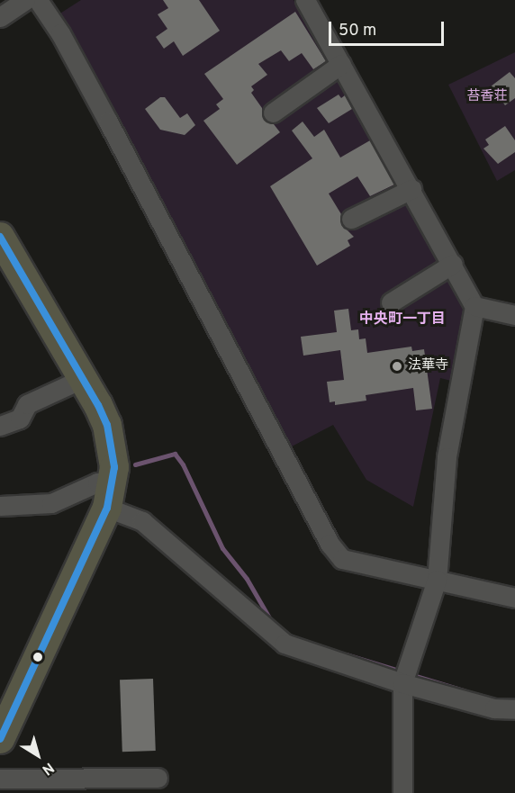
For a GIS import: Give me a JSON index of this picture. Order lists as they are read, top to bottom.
{
  "districts": ["中央町一丁目"],
  "parks": ["苔香荘"],
  "places": ["法華寺"],
  "scale_bar": "50 m",
  "north": "bottom right"
}
